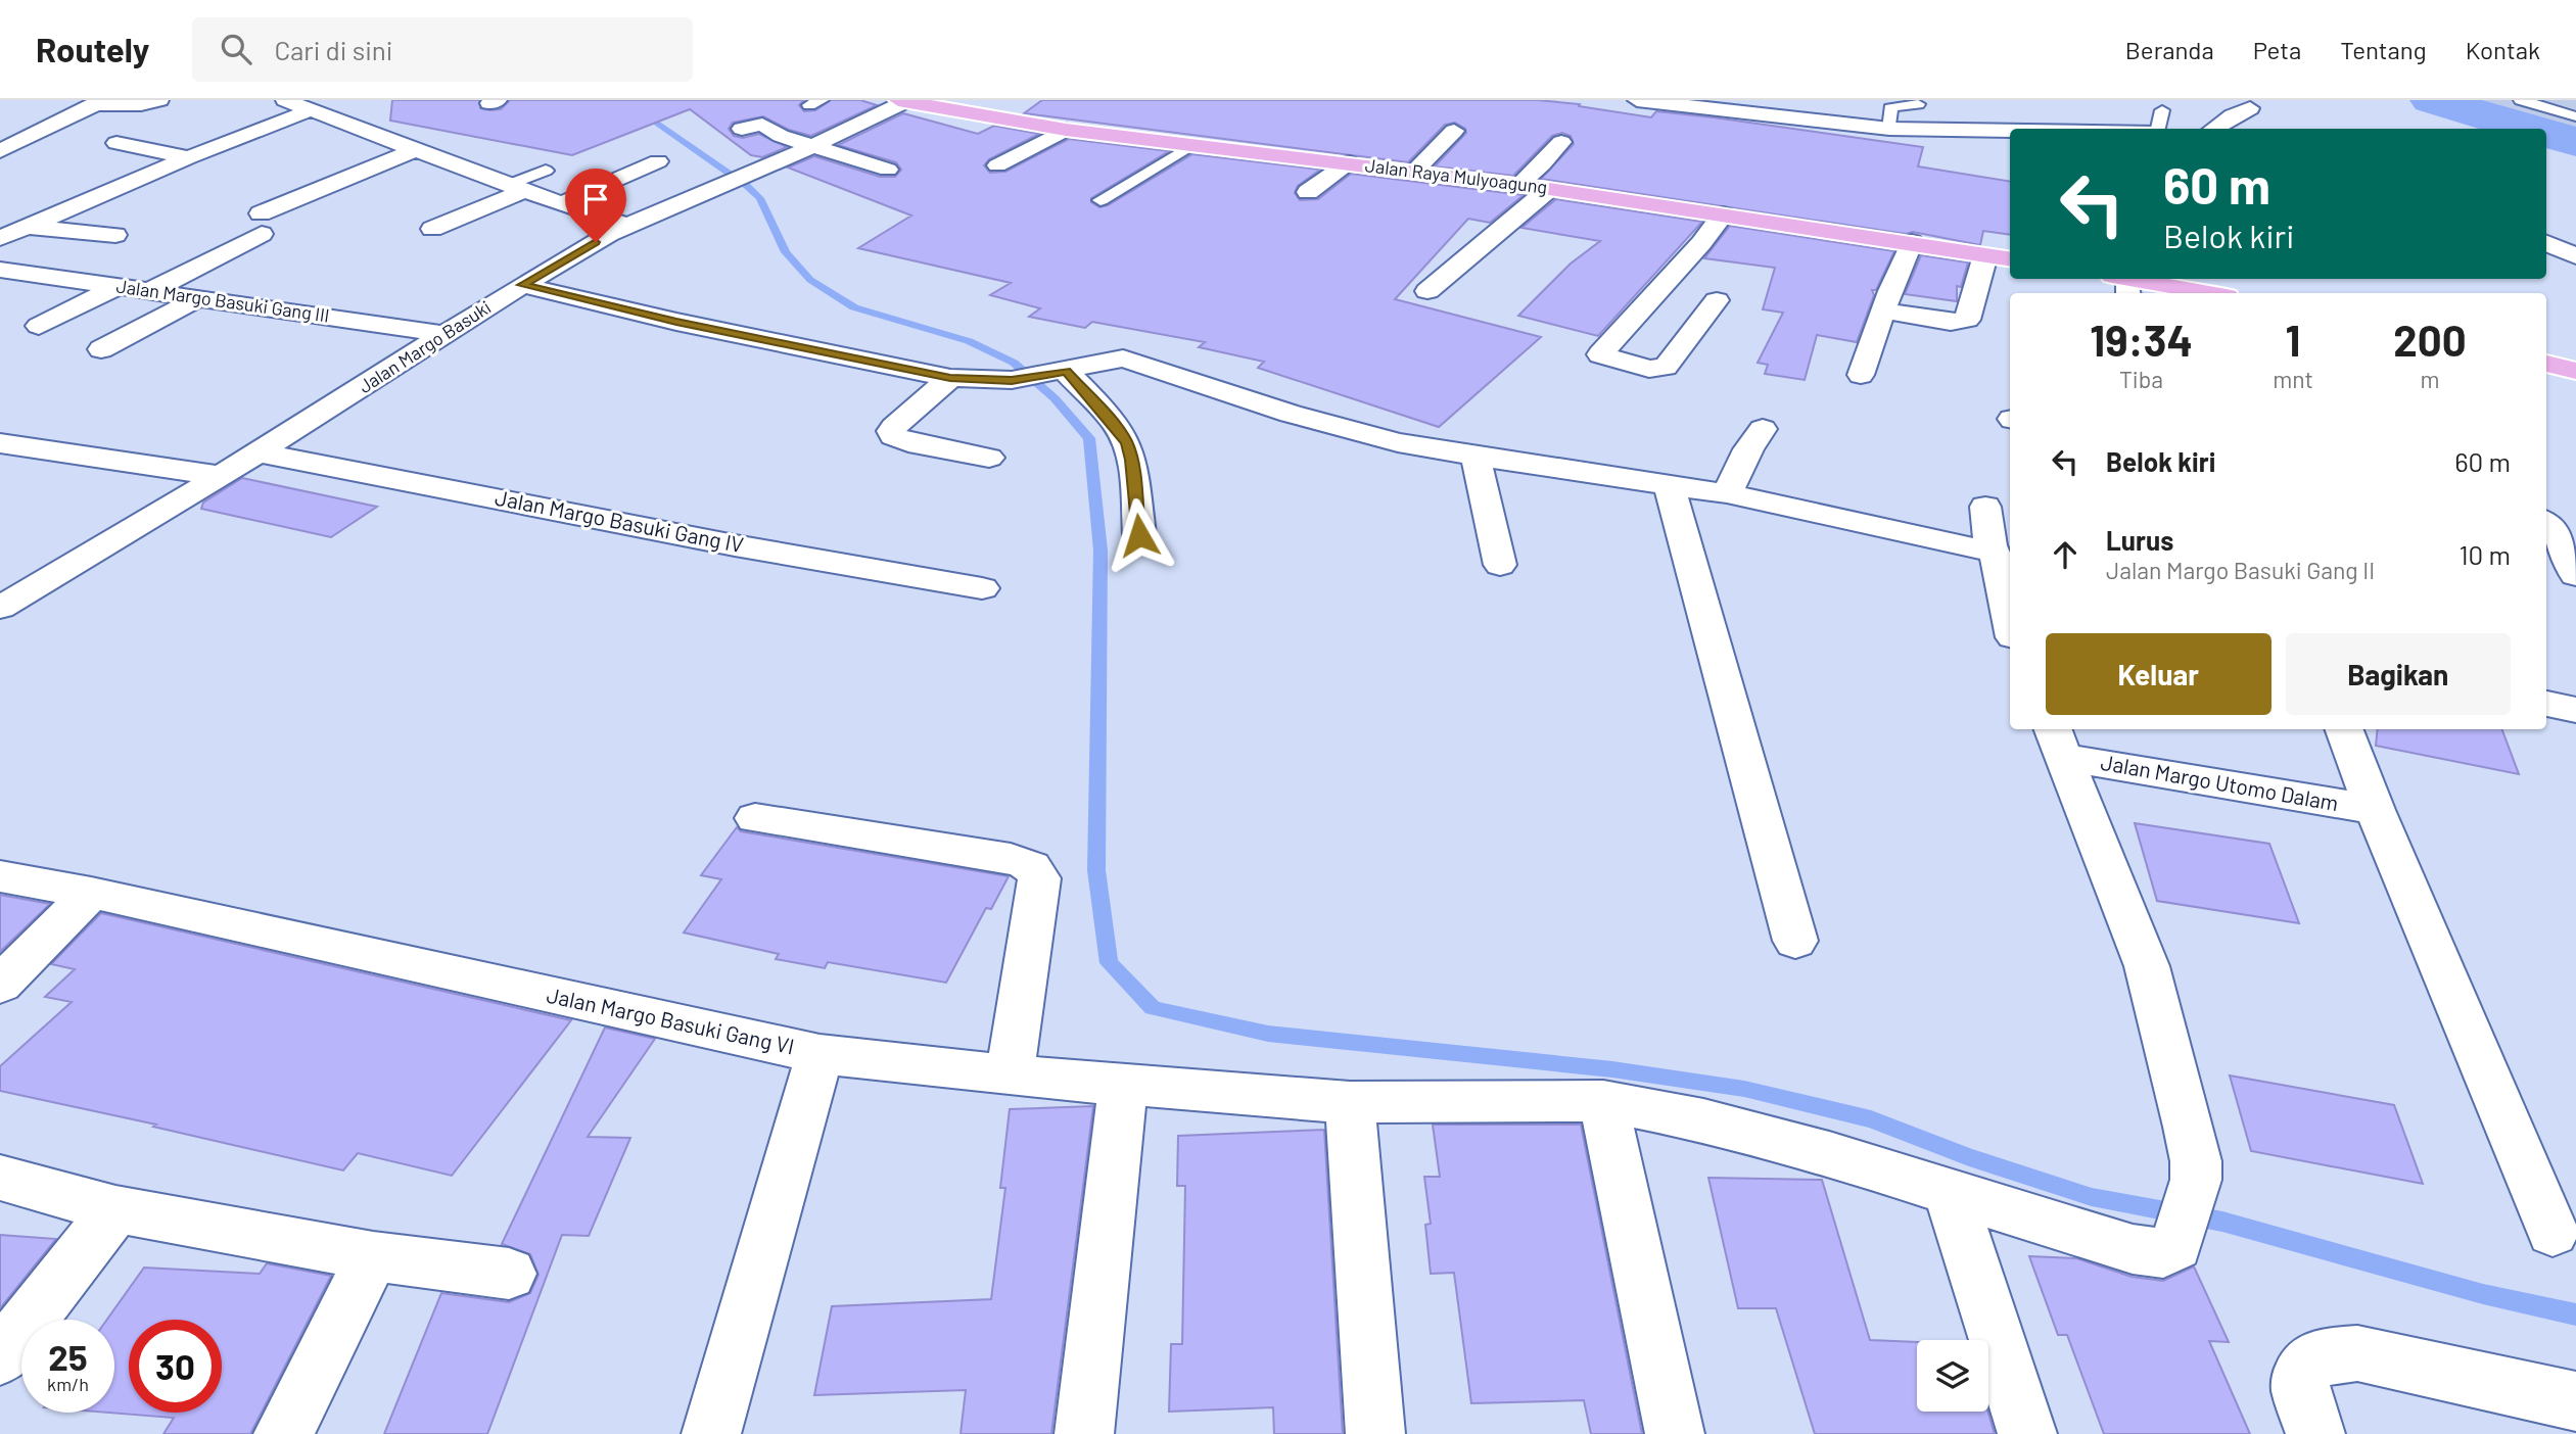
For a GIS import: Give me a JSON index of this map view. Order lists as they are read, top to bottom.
{
  "streets": {
    "main road": ["Jalan Raya Mulyoagung"],
    "street": [
      "Jalan Margo Basuki Gang III",
      "Jalan Margo Basuki",
      "Jalan Margo Basuki Gang IV",
      "Jalan Margo Utomo Dalam",
      "Jalan Margo Basuki Gang VI"
    ]
  },
  "crossings": [
    ["Jalan Raya Mulyoagung", "Jalan Margo Basuki"],
    ["Jalan Margo Basuki Gang III", "Jalan Margo Basuki"],
    ["Jalan Margo Basuki", "Jalan Margo Basuki Gang IV"],
    ["Jalan Margo Utomo Dalam", "Jalan Margo Basuki Gang VI"]
  ],
  "page": {
    "header": "Routely",
    "search": "Cari di sini",
    "nav": [
      "Beranda",
      "Peta",
      "Tentang",
      "Kontak"
    ],
    "turn": ["60 m", "Belok kiri"],
    "eta": [
      "19:34",
      "Tiba",
      "1",
      "mnt",
      "200",
      "m"
    ],
    "list": [
      {
        "name": "Belok kiri",
        "value": "60 m"
      },
      {
        "name": "Lurus",
        "note": "Jalan Margo Basuki Gang II",
        "value": "10 m"
      }
    ],
    "buttons": ["Keluar", "Bagikan"],
    "speed": "25 km/h",
    "limit": "30"
  }
}
